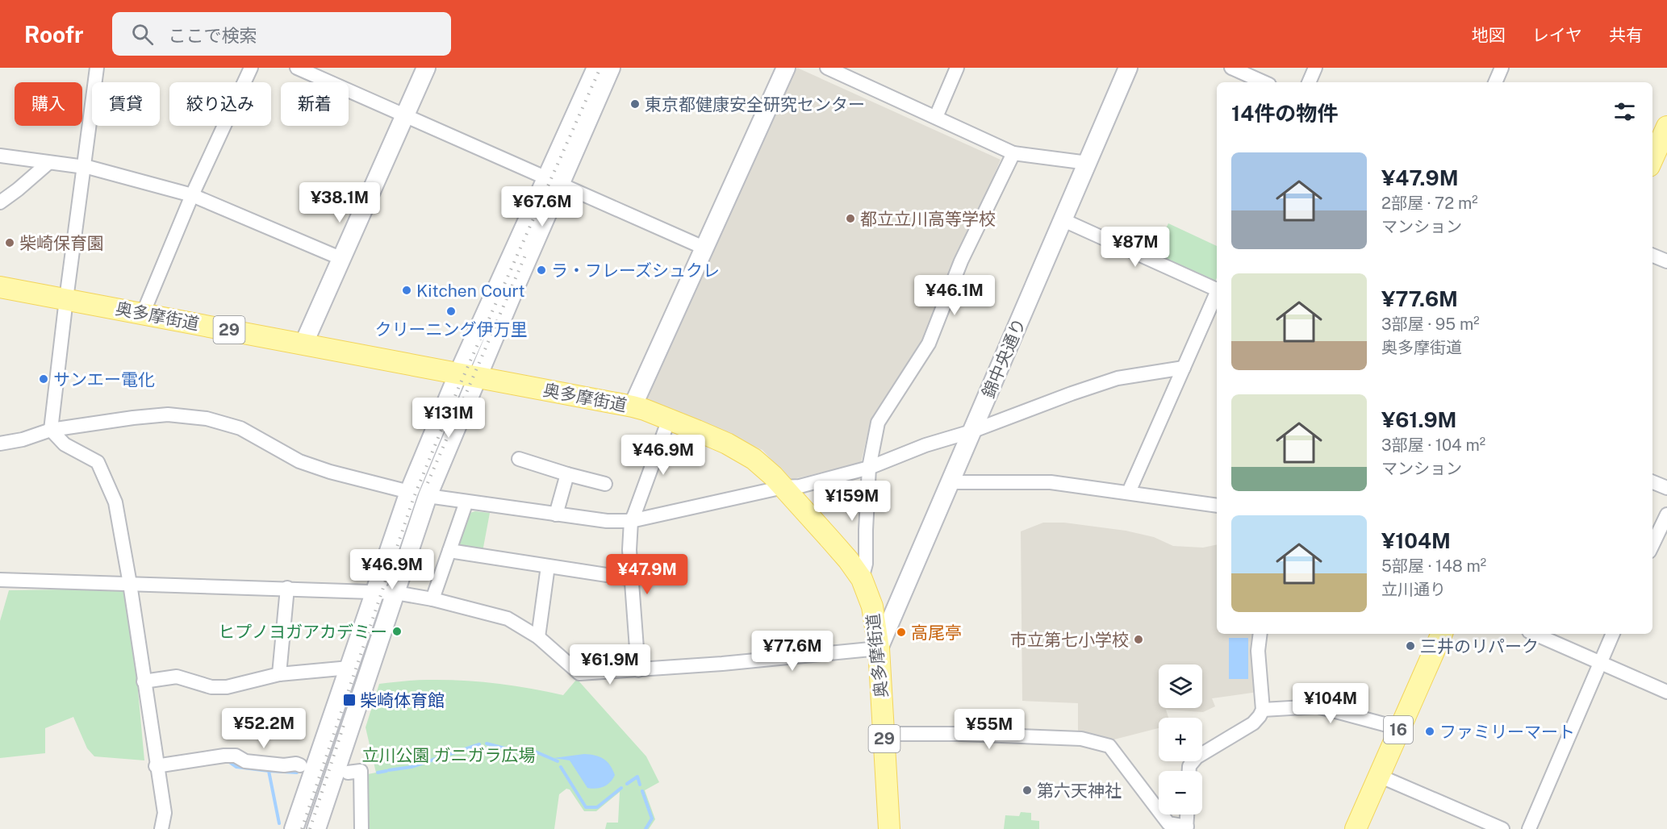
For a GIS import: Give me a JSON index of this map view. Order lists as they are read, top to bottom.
{
  "streets": {
    "main road": ["奥多摩街道", "29", "16"],
    "street": ["錦中央通り"]
  },
  "crossings": [
    ["奥多摩街道", "錦中央通り"]
  ],
  "parks": ["立川公園 ガニガラ広場"],
  "places": {
    "other": [
      "東京都健康安全研究センター",
      "都立立川高等学校",
      "柴崎保育園",
      "ラ・フレーズシュクレ",
      "Kitchen Court",
      "クリーニング伊万里",
      "サンエー電化",
      "ヒプノヨガアカデミー",
      "高尾亭",
      "市立第七小学校",
      "三井のリパーク",
      "ファミリーマート",
      "第六天神社"
    ],
    "transit": ["柴崎体育館"]
  },
  "page": {
    "header": "Roofr",
    "search": "ここで検索",
    "nav": ["地図", "レイヤ", "共有"],
    "chip": [
      "購入",
      "賃貸",
      "絞り込み",
      "新着"
    ],
    "heading": "14件の物件",
    "list": [
      {
        "name": "¥47.9M",
        "note": "2部屋 · 72 m² · マンション"
      },
      {
        "name": "¥77.6M",
        "note": "3部屋 · 95 m² · 奥多摩街道"
      },
      {
        "name": "¥61.9M",
        "note": "3部屋 · 104 m² · マンション"
      },
      {
        "name": "¥104M",
        "note": "5部屋 · 148 m² · 立川通り"
      }
    ],
    "price": [
      "¥38.1M",
      "¥67.6M",
      "¥87M",
      "¥46.1M",
      "¥131M",
      "¥46.9M",
      "¥159M",
      "¥46.9M",
      "¥47.9M",
      "¥77.6M",
      "¥61.9M",
      "¥104M",
      "¥52.2M",
      "¥55M"
    ],
    "map_buttons": ["+", "−"]
  }
}
